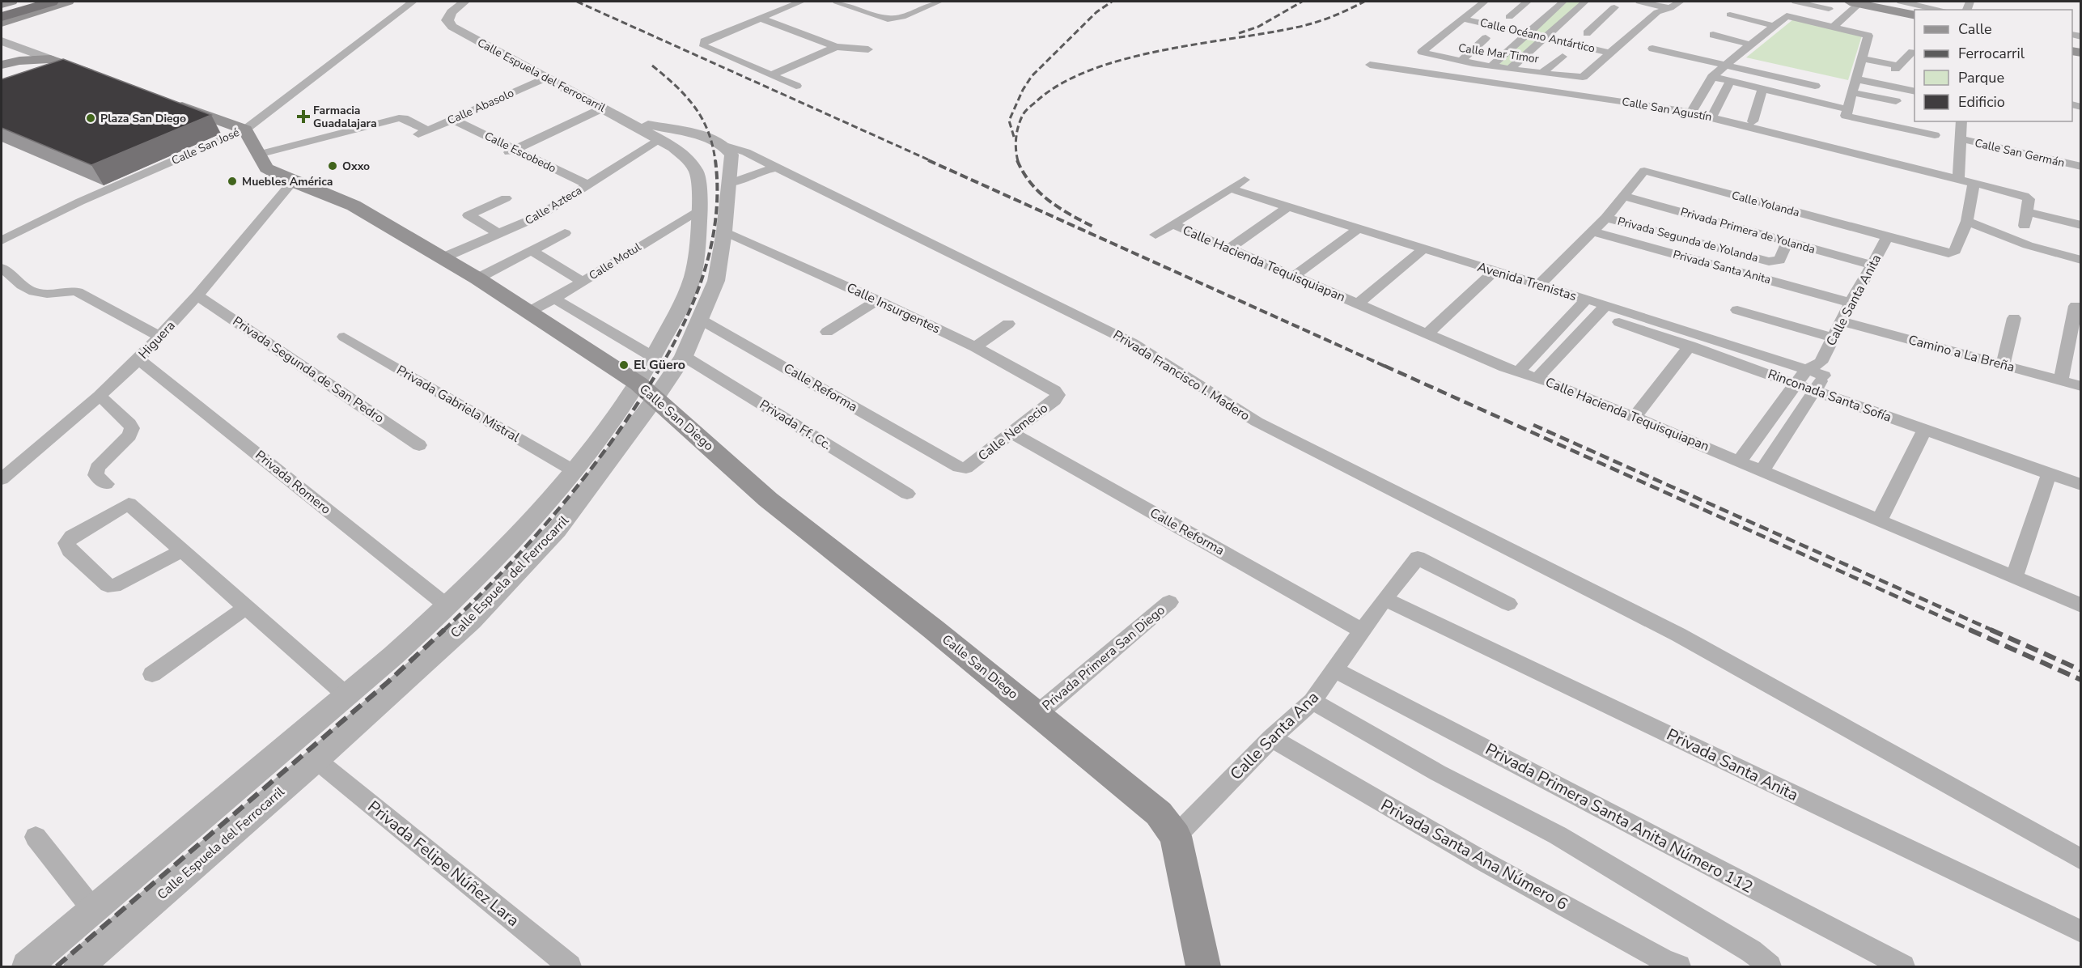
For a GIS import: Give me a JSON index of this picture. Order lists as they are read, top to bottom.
{
  "streets": {
    "main road": ["Calle San Diego"],
    "street": [
      "Calle Océano Antártico",
      "Calle Mar Timor",
      "Calle Espuela del Ferrocarril",
      "Calle Abasolo",
      "Calle San Agustín",
      "Calle San José",
      "Calle Escobedo",
      "Calle San Germán",
      "Calle Yolanda",
      "Calle Azteca",
      "Privada Primera de Yolanda",
      "Privada Segunda de Yolanda",
      "Calle Motul",
      "Calle Hacienda Tequisquiapan",
      "Privada Santa Anita",
      "Avenida Trenistas",
      "Calle Santa Anita",
      "Calle Insurgentes",
      "Higuera",
      "Camino a La Breña",
      "Privada Segunda de San Pedro",
      "Privada Francisco I. Madero",
      "Calle Reforma",
      "Rinconada Santa Sofía",
      "Privada Gabriela Mistral",
      "Privada Ff. Cc.",
      "Calle Nemecio",
      "Privada Romero",
      "Privada Primera San Diego",
      "Calle Santa Ana",
      "Privada Primera Santa Anita Número 112",
      "Privada Santa Ana Número 6",
      "Privada Felipe Núñez Lara"
    ]
  },
  "crossings": [
    ["Calle Océano Antártico", "Calle Mar Timor"],
    ["Calle Espuela del Ferrocarril", "Calle Abasolo"],
    ["Calle Espuela del Ferrocarril", "Calle Azteca"],
    ["Calle Espuela del Ferrocarril", "Calle Motul"],
    ["Calle Espuela del Ferrocarril", "Calle Insurgentes"],
    ["Calle Espuela del Ferrocarril", "Privada Francisco I. Madero"],
    ["Calle Espuela del Ferrocarril", "Calle Reforma"],
    ["Calle Espuela del Ferrocarril", "Privada Gabriela Mistral"],
    ["Calle Espuela del Ferrocarril", "Calle San Diego"],
    ["Calle Espuela del Ferrocarril", "Privada Ff. Cc."],
    ["Calle Espuela del Ferrocarril", "Privada Romero"],
    ["Calle Espuela del Ferrocarril", "Privada Felipe Núñez Lara"],
    ["Calle Abasolo", "Calle Escobedo"],
    ["Calle San José", "Calle San Diego"],
    ["Calle Escobedo", "Calle Azteca"],
    ["Calle Yolanda", "Privada Primera de Yolanda"],
    ["Calle Yolanda", "Calle Santa Anita"],
    ["Calle Azteca", "Calle San Diego"],
    ["Privada Primera de Yolanda", "Privada Segunda de Yolanda"],
    ["Privada Primera de Yolanda", "Calle Santa Anita"],
    ["Calle Motul", "Calle San Diego"],
    ["Calle Hacienda Tequisquiapan", "Calle Santa Anita"],
    ["Privada Santa Anita", "Calle Santa Anita"],
    ["Privada Santa Anita", "Calle Santa Ana"],
    ["Avenida Trenistas", "Rinconada Santa Sofía"],
    ["Calle Santa Anita", "Camino a La Breña"],
    ["Calle Santa Anita", "Rinconada Santa Sofía"],
    ["Calle Insurgentes", "Calle Nemecio"],
    ["Higuera", "Privada Segunda de San Pedro"],
    ["Higuera", "Calle San Diego"],
    ["Higuera", "Privada Romero"],
    ["Calle Reforma", "Calle Nemecio"],
    ["Calle Reforma", "Calle Santa Ana"],
    ["Calle San Diego", "Privada Primera San Diego"],
    ["Calle San Diego", "Calle Santa Ana"],
    ["Calle Santa Ana", "Privada Primera Santa Anita Número 112"],
    ["Calle Santa Ana", "Privada Santa Ana Número 6"]
  ],
  "places": {
    "health": ["Farmacia Guadalajara"],
    "other": [
      "Plaza San Diego",
      "Oxxo",
      "Muebles América",
      "El Güero"
    ]
  },
  "legend": [
    "Calle",
    "Ferrocarril",
    "Parque",
    "Edificio"
  ]
}
